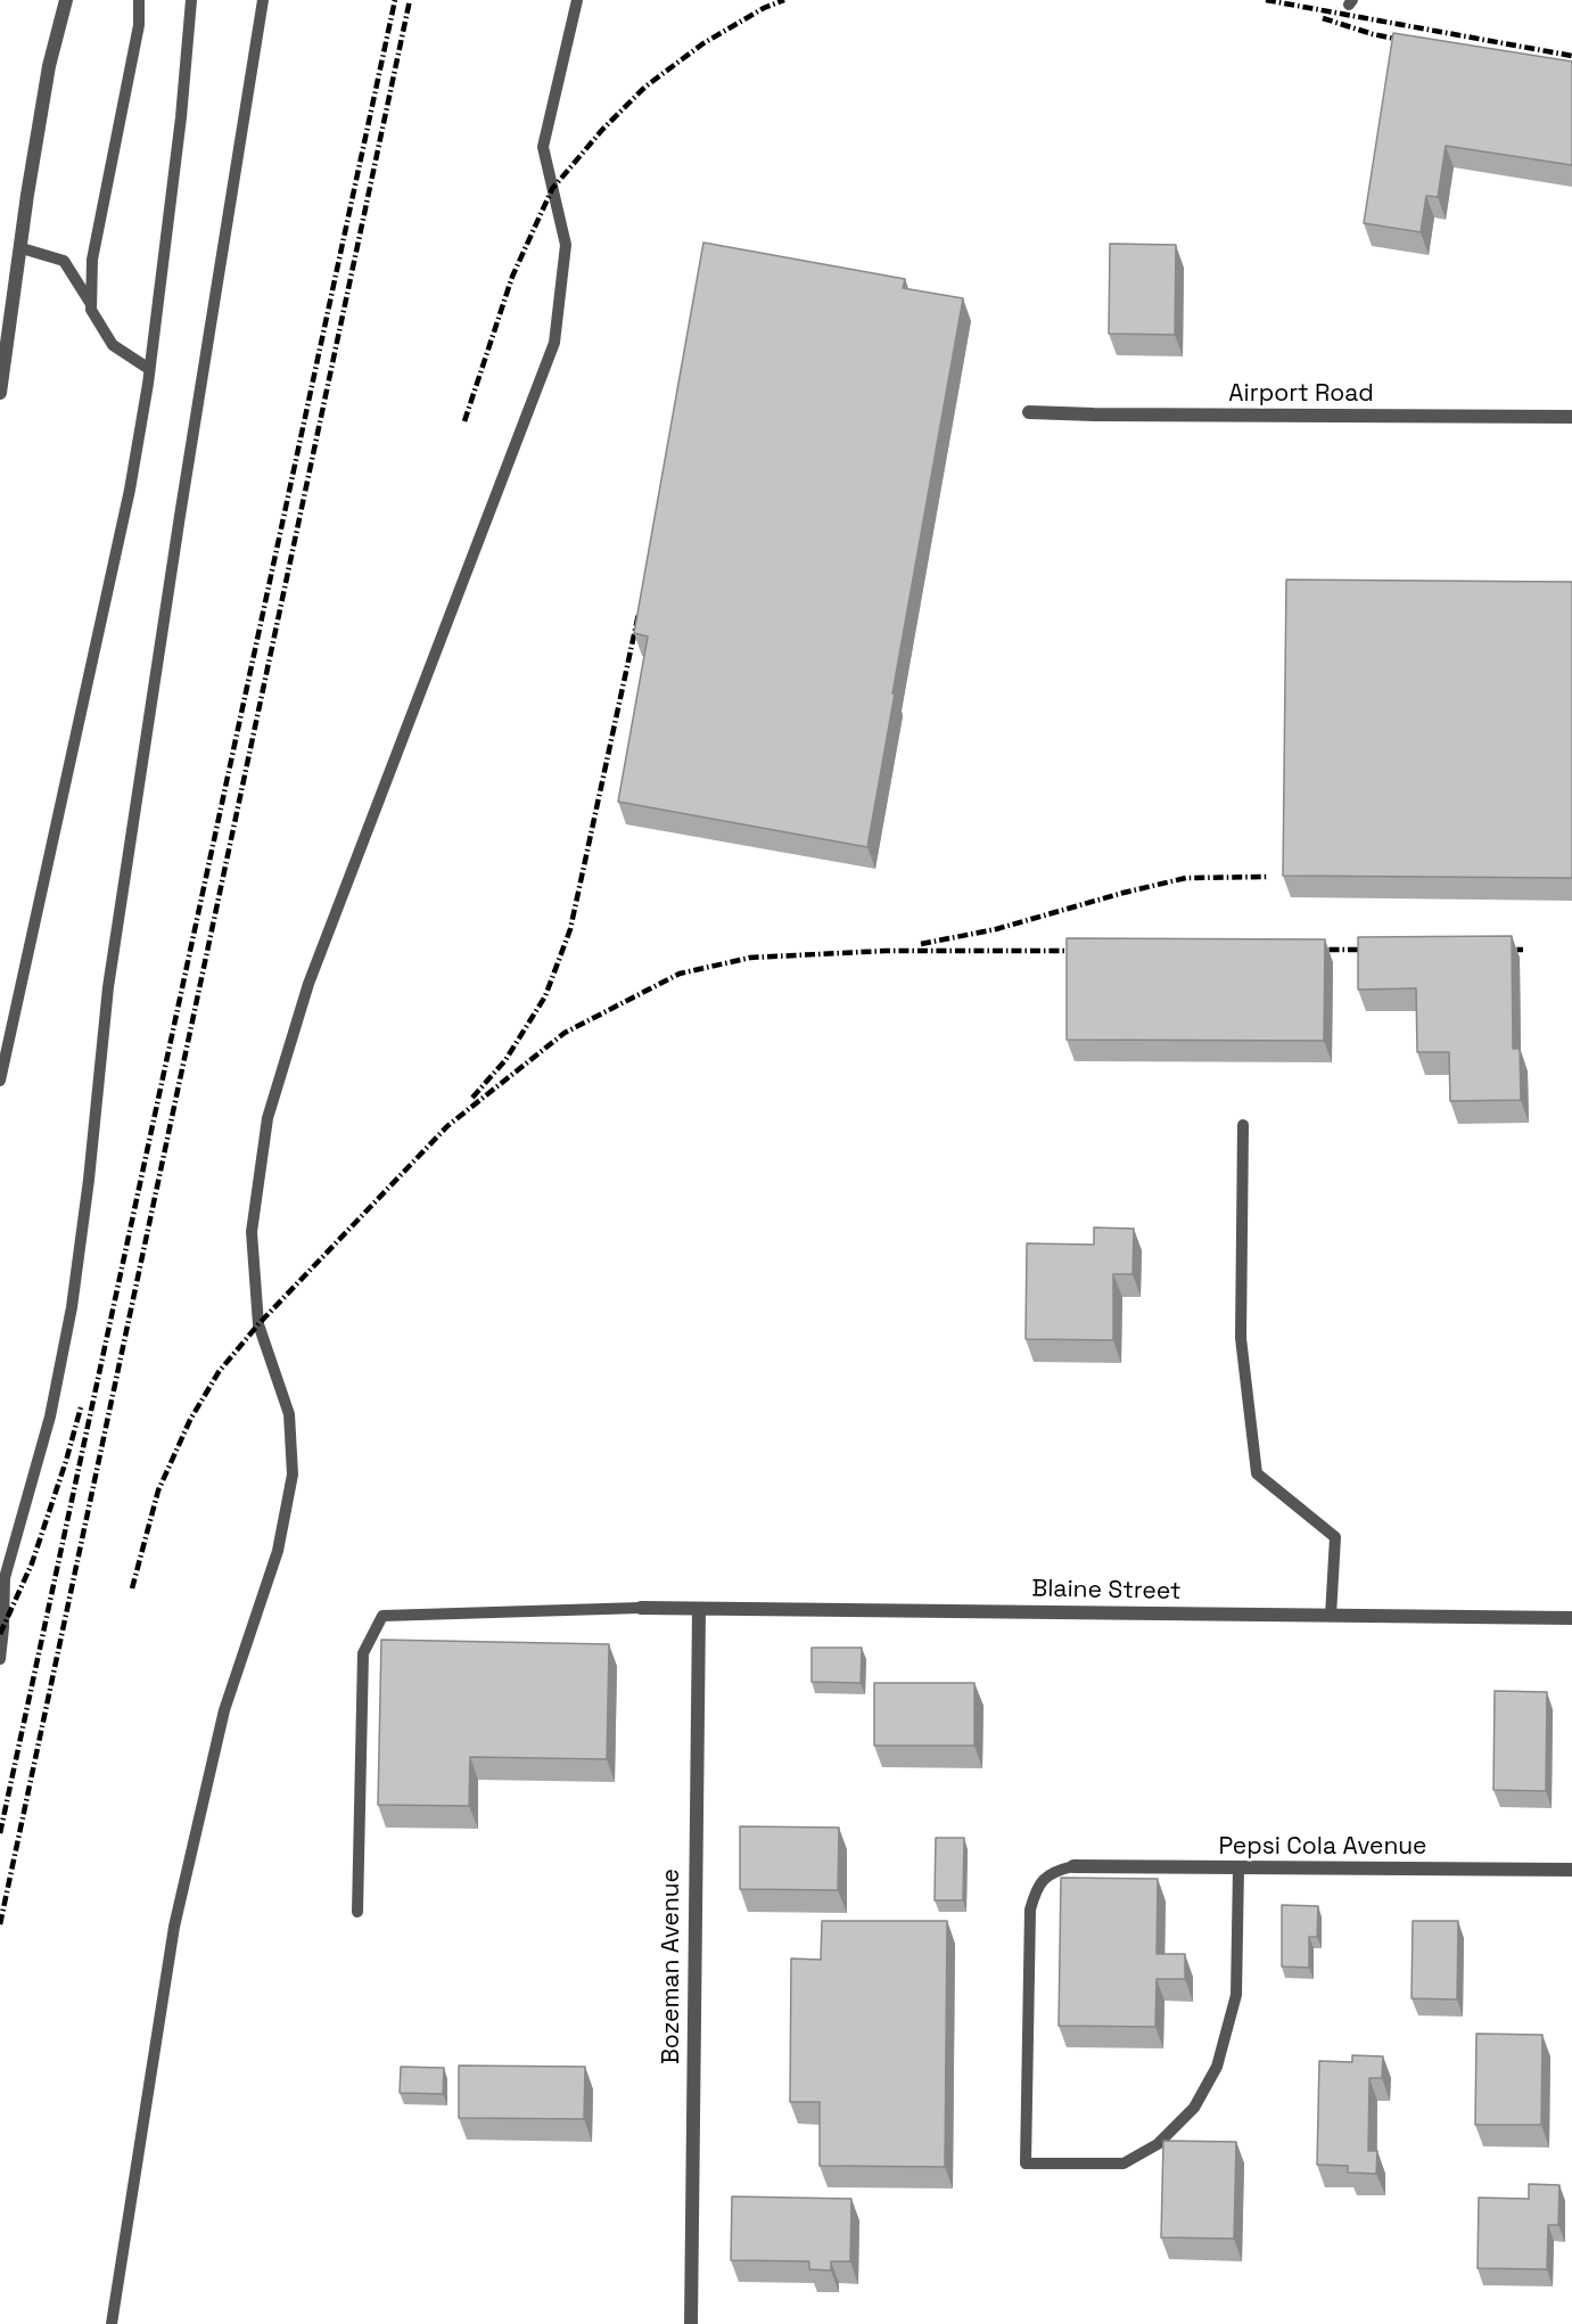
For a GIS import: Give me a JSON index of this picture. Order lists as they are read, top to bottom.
{
  "streets": {
    "street": [
      "Airport Road",
      "Blaine Street",
      "Pepsi Cola Avenue",
      "Bozeman Avenue"
    ]
  },
  "crossings": [
    ["Blaine Street", "Bozeman Avenue"]
  ]
}
